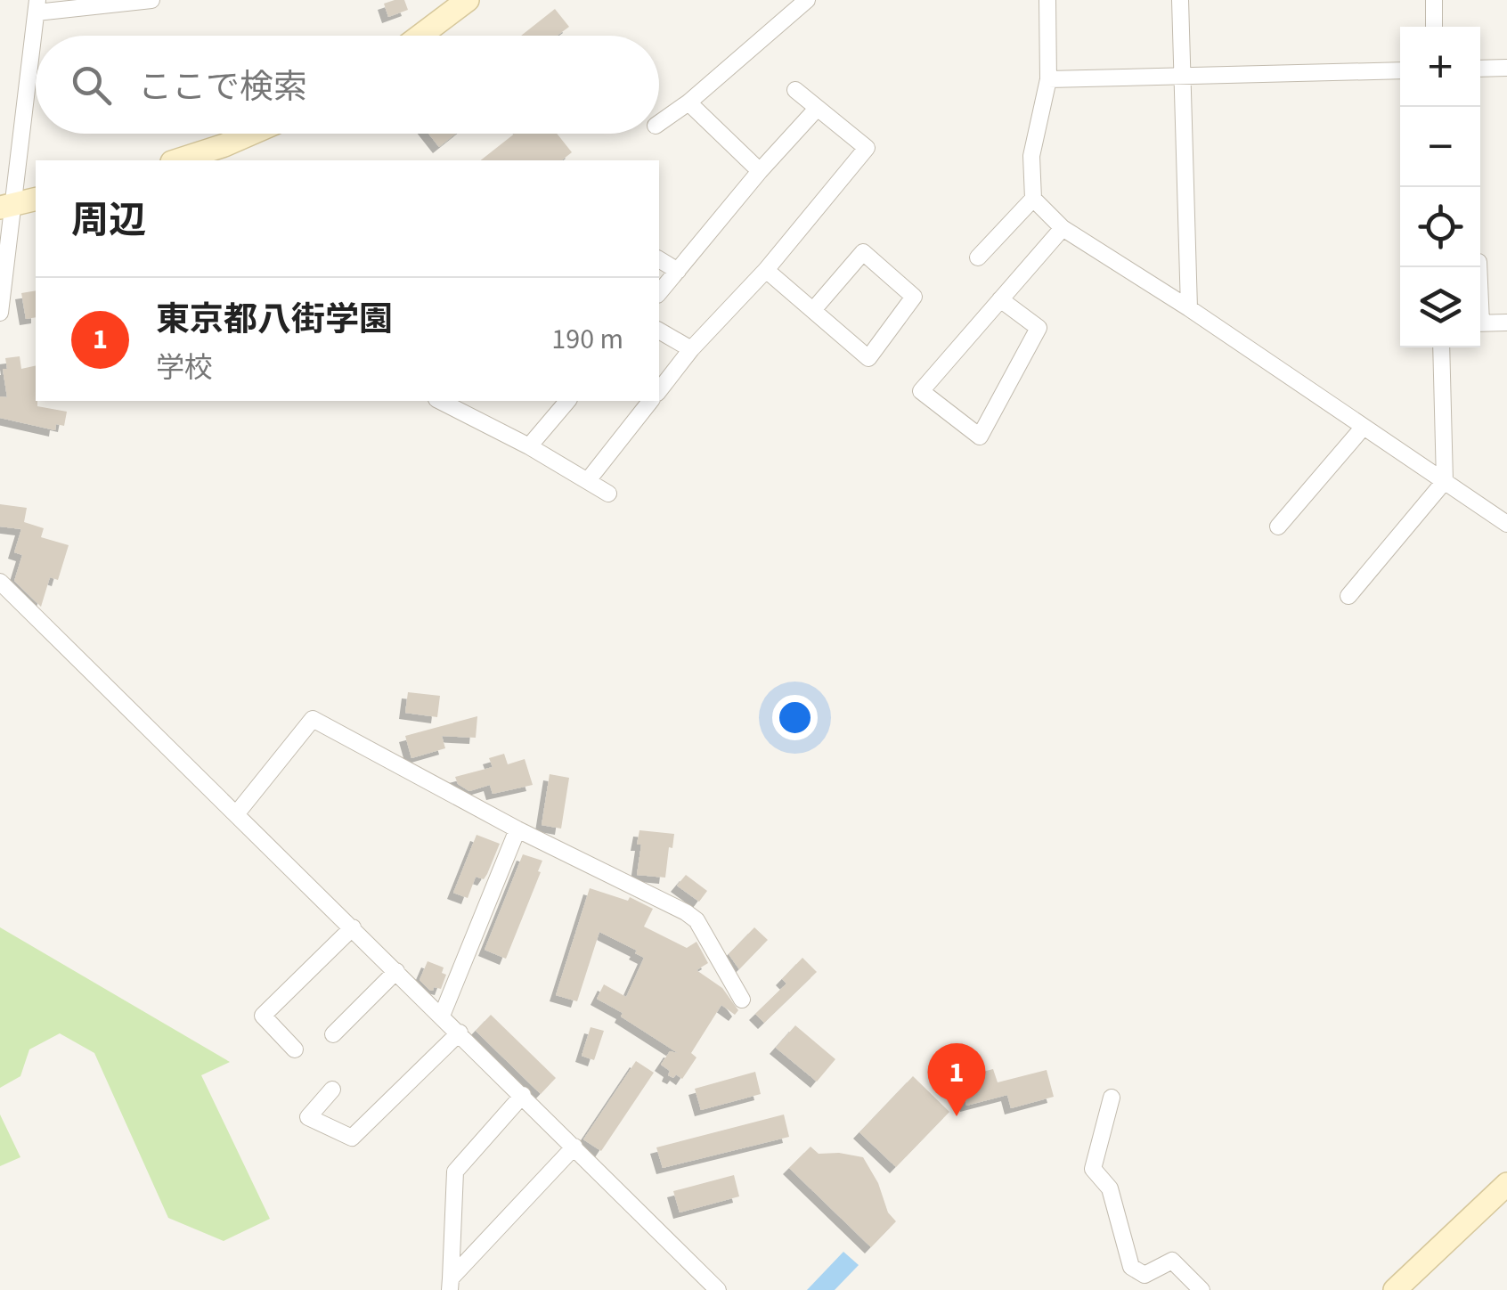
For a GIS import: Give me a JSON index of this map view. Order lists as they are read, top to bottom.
{
  "page": {
    "map_buttons": ["+", "−"],
    "search": "ここで検索",
    "heading": "周辺",
    "list": [
      {
        "mark": "1",
        "name": "東京都八街学園",
        "note": "学校",
        "value": "190 m"
      }
    ],
    "pins": "1"
  }
}
